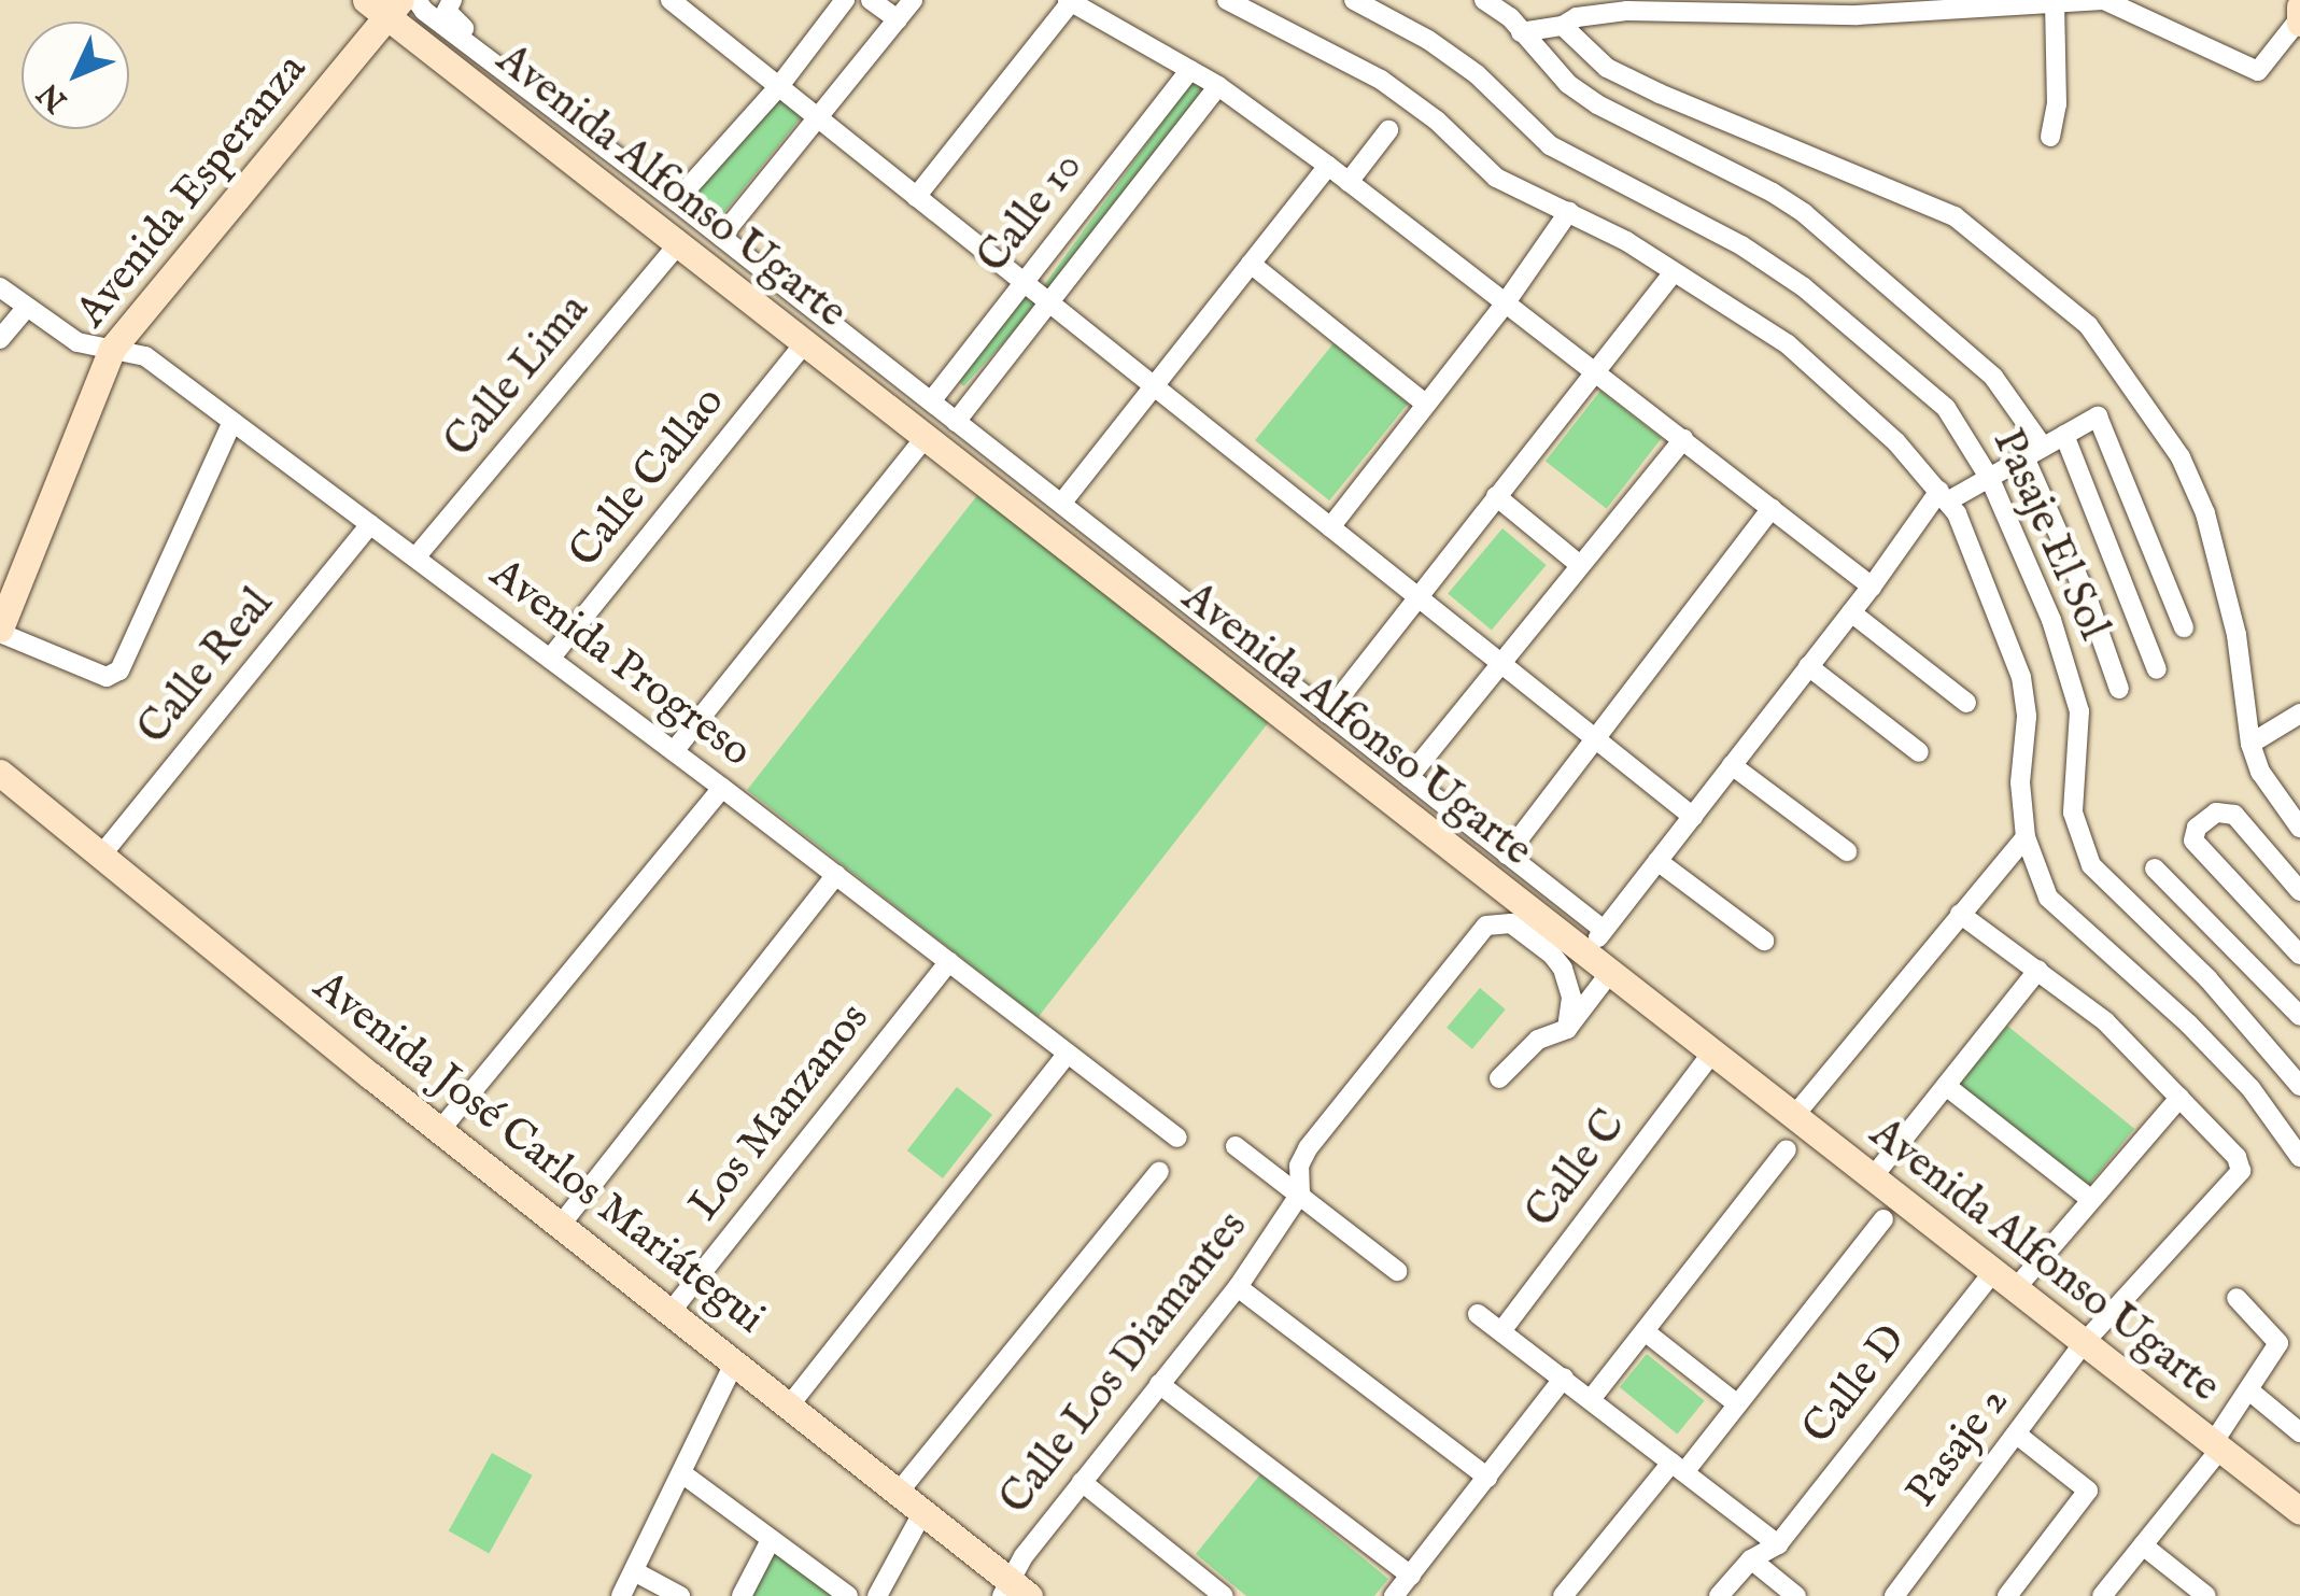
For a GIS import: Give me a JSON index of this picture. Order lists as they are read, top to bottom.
{
  "streets": {
    "street": [
      "Avenida Alfonso Ugarte",
      "Avenida Esperanza",
      "Calle 10",
      "Calle Lima",
      "Calle Callao",
      "Pasaje El Sol",
      "Avenida Progreso",
      "Calle Real",
      "Los Manzanos",
      "Avenida José Carlos Mariátegui",
      "Calle C",
      "Calle Los Diamantes",
      "Calle D",
      "Pasaje 2"
    ]
  },
  "crossings": [
    ["Avenida Alfonso Ugarte", "Avenida Esperanza"],
    ["Avenida Alfonso Ugarte", "Calle 10"],
    ["Avenida Alfonso Ugarte", "Calle Lima"],
    ["Avenida Alfonso Ugarte", "Calle Callao"],
    ["Avenida Alfonso Ugarte", "Calle C"],
    ["Avenida Alfonso Ugarte", "Calle D"],
    ["Avenida Alfonso Ugarte", "Pasaje 2"],
    ["Avenida Esperanza", "Avenida Progreso"],
    ["Calle Lima", "Avenida Progreso"],
    ["Calle Callao", "Avenida Progreso"],
    ["Avenida Progreso", "Calle Real"],
    ["Avenida Progreso", "Los Manzanos"],
    ["Calle Real", "Avenida José Carlos Mariátegui"],
    ["Los Manzanos", "Avenida José Carlos Mariátegui"],
    ["Avenida José Carlos Mariátegui", "Calle Los Diamantes"],
    ["Calle D", "Pasaje 2"]
  ],
  "north": "bottom left"
}
